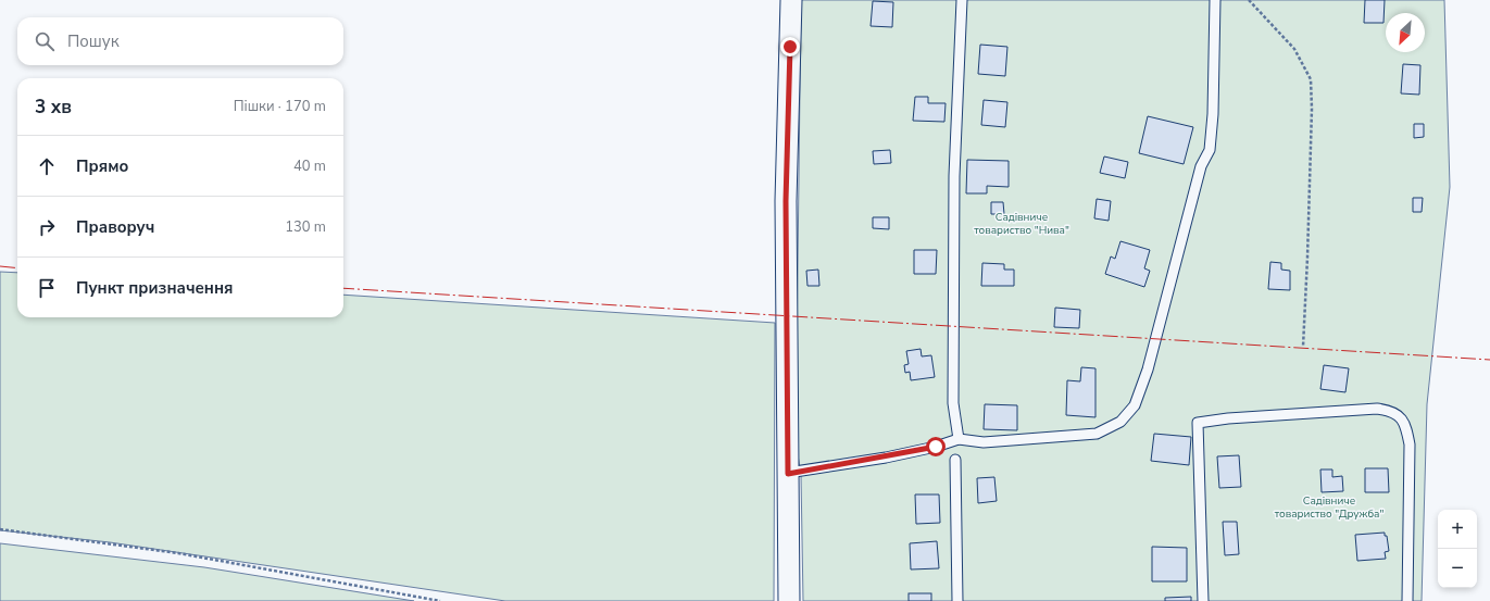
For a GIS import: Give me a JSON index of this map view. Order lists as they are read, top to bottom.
{
  "parks": ["Садівниче товариство \"Нива\"", "Садівниче товариство \"Дружба\""],
  "north": "bottom left",
  "page": {
    "search": "Пошук",
    "heading": ["3 хв", "Пішки · 170 m"],
    "list": [
      ["Прямо", "40 m"],
      ["Праворуч", "130 m"],
      "Пункт призначення"
    ],
    "map_buttons": ["+", "−"]
  }
}
